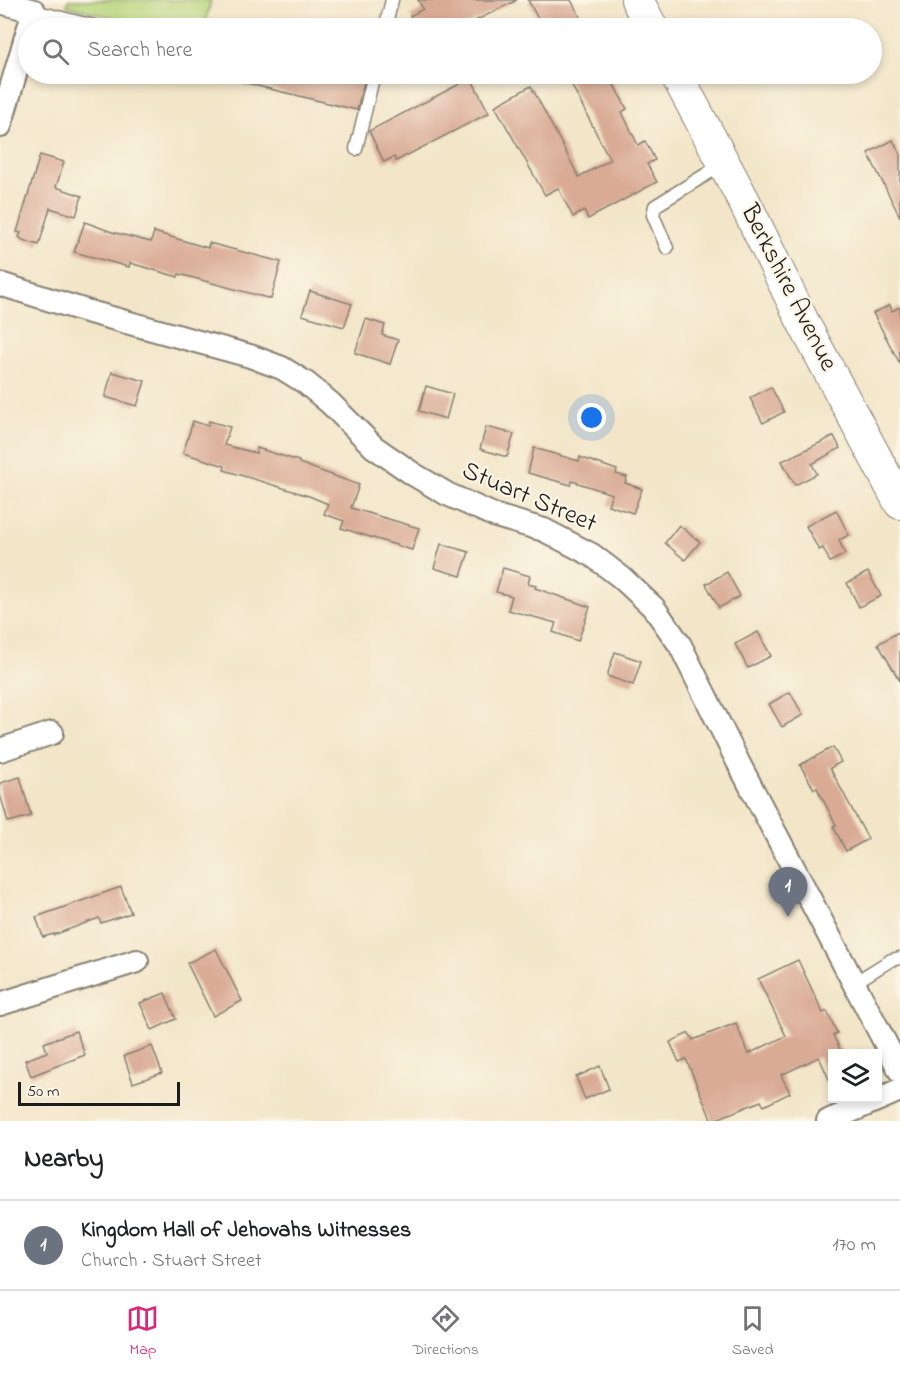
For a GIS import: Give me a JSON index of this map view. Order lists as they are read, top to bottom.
{
  "streets": {
    "main road": ["Berkshire Avenue"],
    "street": ["Stuart Street"]
  },
  "scale_bar": "50 m",
  "page": {
    "search": "Search here",
    "pins": "1",
    "scale": "50 m",
    "heading": "Nearby",
    "list": [
      {
        "mark": "1",
        "name": "Kingdom Hall of Jehovahs Witnesses",
        "note": "Church · Stuart Street",
        "value": "170 m"
      }
    ],
    "nav": ["Map", "Directions", "Saved"]
  }
}
